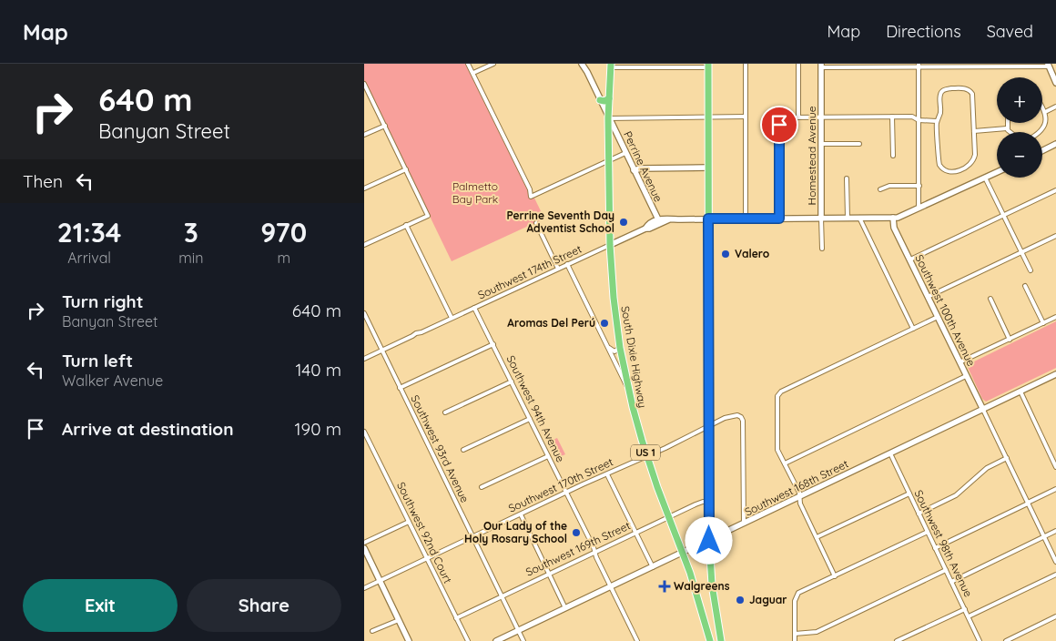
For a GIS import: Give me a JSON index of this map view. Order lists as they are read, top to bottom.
{
  "streets": {
    "highway": ["South Dixie Highway", "US 1"],
    "street": [
      "Homestead Avenue",
      "Perrine Avenue",
      "Southwest 174th Street",
      "Southwest 100th Avenue",
      "Southwest 94th Avenue",
      "Southwest 93rd Avenue",
      "Southwest 170th Street",
      "Southwest 168th Street",
      "Southwest 92nd Court",
      "Southwest 98th Avenue",
      "Southwest 169th Street"
    ]
  },
  "crossings": [
    ["Perrine Avenue", "Southwest 174th Street"],
    ["Perrine Avenue", "South Dixie Highway"],
    ["Southwest 174th Street", "South Dixie Highway"],
    ["Southwest 174th Street", "Southwest 94th Avenue"],
    ["Southwest 174th Street", "Southwest 93rd Avenue"],
    ["Southwest 100th Avenue", "Southwest 168th Street"],
    ["South Dixie Highway", "Southwest 170th Street"],
    ["South Dixie Highway", "Southwest 168th Street"],
    ["South Dixie Highway", "Southwest 169th Street"],
    ["Southwest 94th Avenue", "Southwest 170th Street"],
    ["Southwest 94th Avenue", "Southwest 168th Street"],
    ["Southwest 94th Avenue", "Southwest 169th Street"],
    ["Southwest 93rd Avenue", "Southwest 170th Street"],
    ["Southwest 93rd Avenue", "Southwest 168th Street"],
    ["Southwest 93rd Avenue", "Southwest 169th Street"],
    ["Southwest 170th Street", "Southwest 168th Street"],
    ["Southwest 170th Street", "Southwest 92nd Court"],
    ["Southwest 168th Street", "Southwest 98th Avenue"],
    ["Southwest 92nd Court", "Southwest 169th Street"]
  ],
  "parks": ["Palmetto Bay Park"],
  "places": {
    "other": [
      "Perrine Seventh Day Adventist School",
      "Valero",
      "Aromas Del Perú",
      "Our Lady of the Holy Rosary School",
      "Jaguar"
    ],
    "health": ["Walgreens"]
  },
  "page": {
    "header": "Map",
    "nav": ["Map", "Directions", "Saved"],
    "turn": ["640 m", "Banyan Street"],
    "map_buttons": ["+", "−"],
    "then": "Then",
    "eta": [
      "21:34",
      "Arrival",
      "3",
      "min",
      "970",
      "m"
    ],
    "list": [
      {
        "name": "Turn right",
        "note": "Banyan Street",
        "value": "640 m"
      },
      {
        "name": "Turn left",
        "note": "Walker Avenue",
        "value": "140 m"
      },
      {
        "name": "Arrive at destination",
        "value": "190 m"
      }
    ],
    "buttons": ["Exit", "Share"]
  }
}
